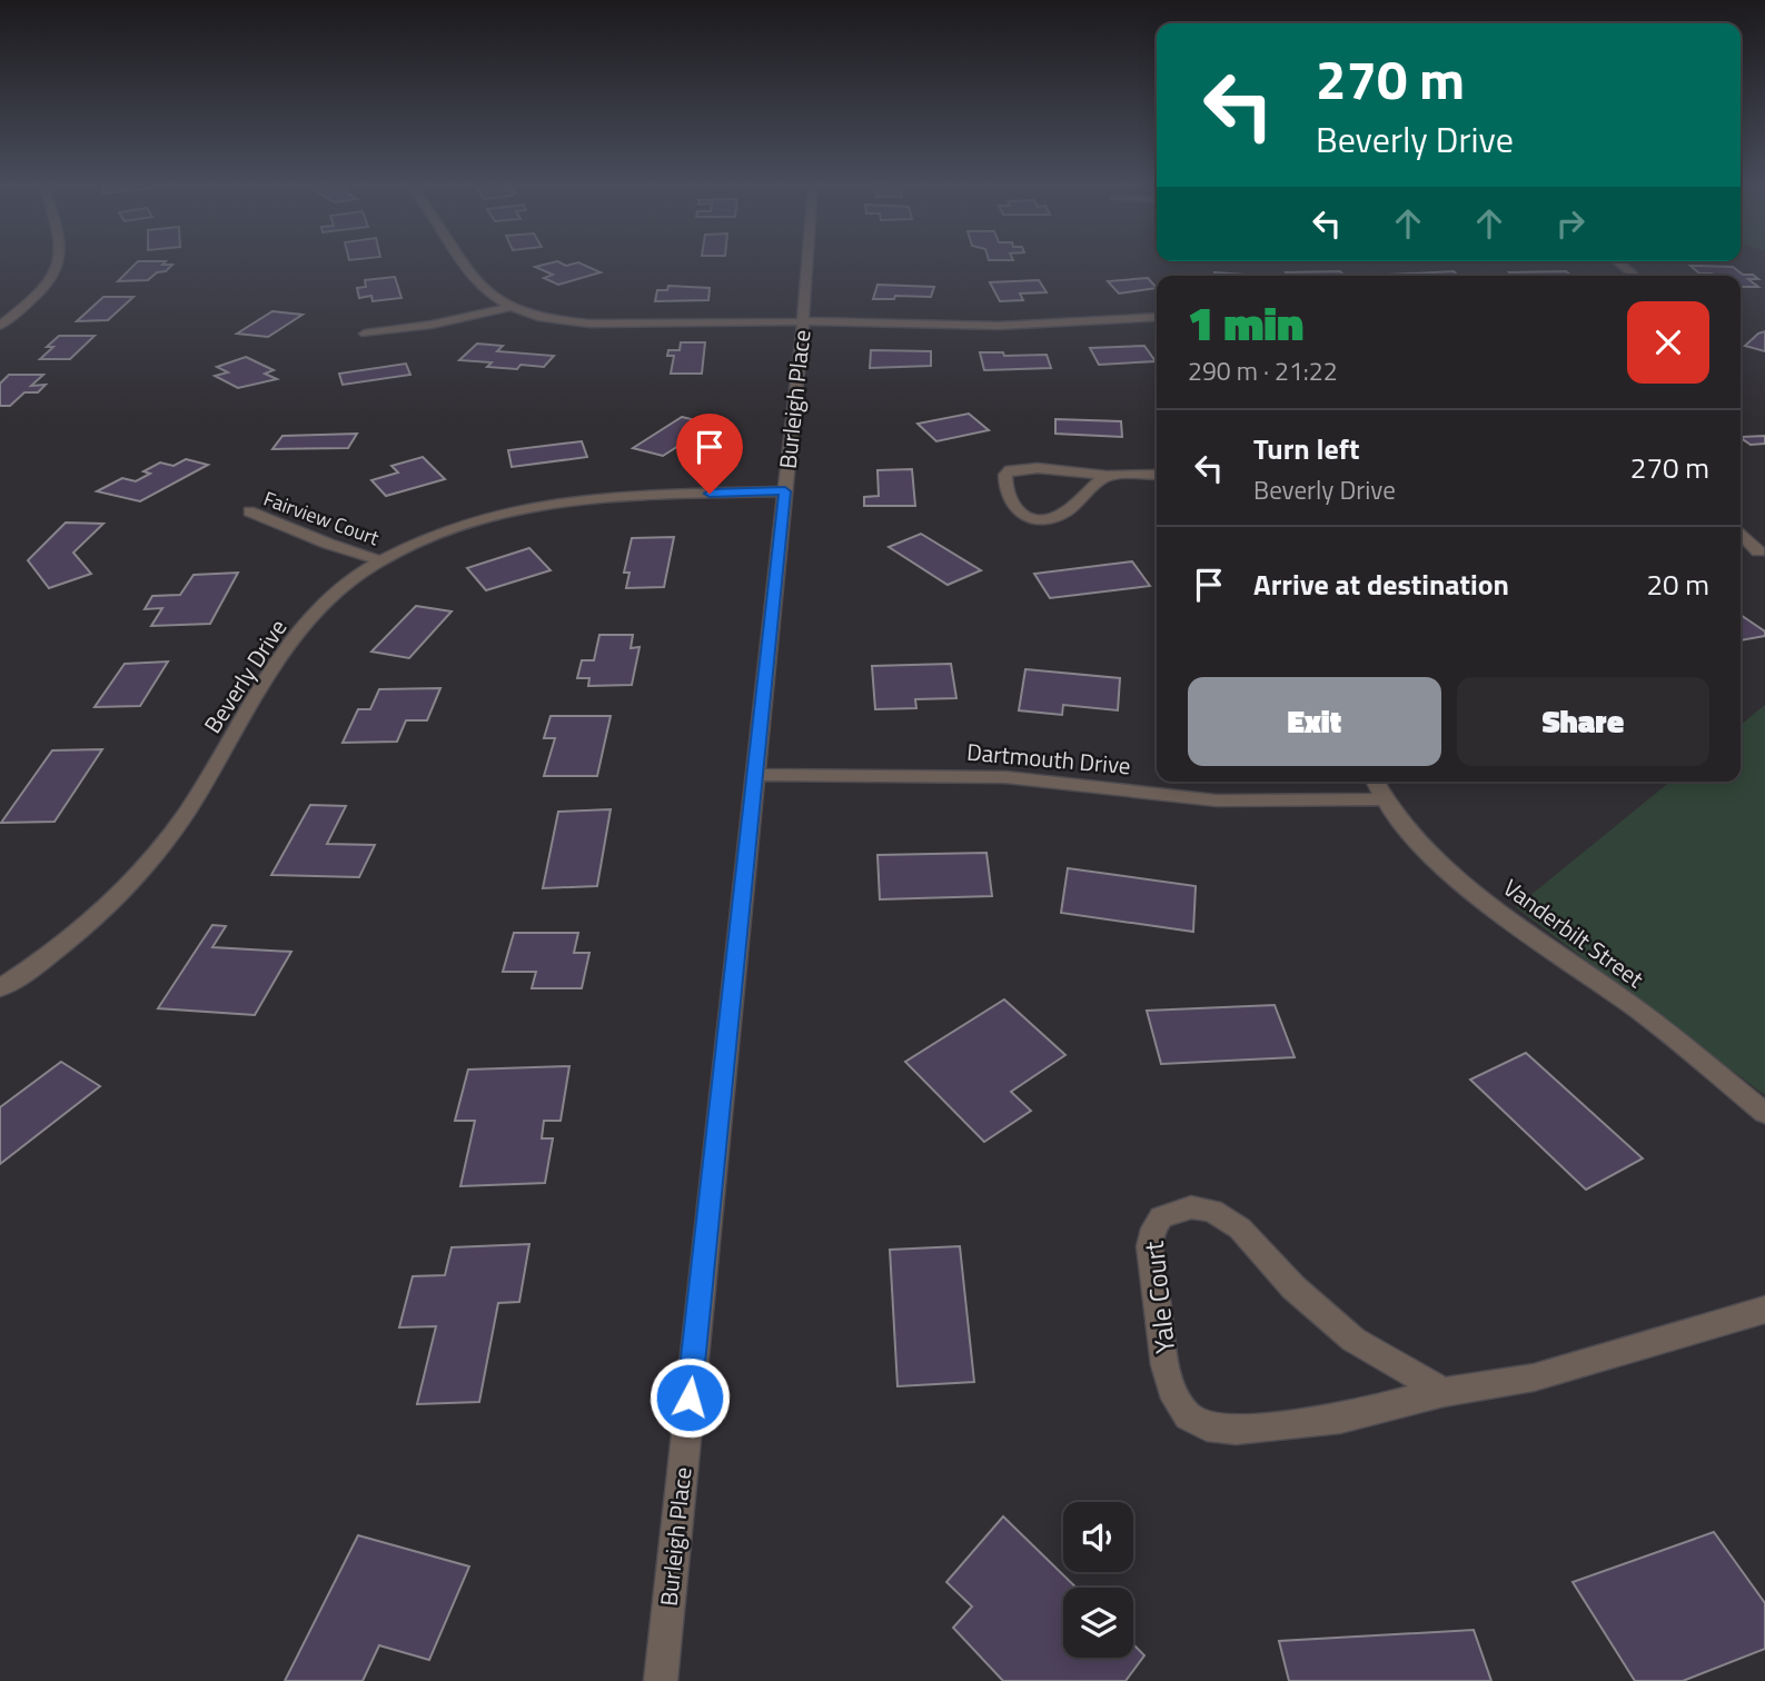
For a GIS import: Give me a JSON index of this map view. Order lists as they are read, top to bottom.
{
  "streets": {
    "street": [
      "Burleigh Place",
      "Fairview Court",
      "Beverly Drive",
      "Dartmouth Drive",
      "Vanderbilt Street",
      "Yale Court"
    ]
  },
  "crossings": [
    ["Burleigh Place", "Beverly Drive"],
    ["Burleigh Place", "Dartmouth Drive"],
    ["Fairview Court", "Beverly Drive"],
    ["Dartmouth Drive", "Vanderbilt Street"]
  ],
  "page": {
    "turn": ["270 m", "Beverly Drive"],
    "heading": ["1 min", "290 m · 21:22"],
    "list": [
      {
        "name": "Turn left",
        "note": "Beverly Drive",
        "value": "270 m"
      },
      {
        "name": "Arrive at destination",
        "value": "20 m"
      }
    ],
    "buttons": ["Exit", "Share"]
  }
}
